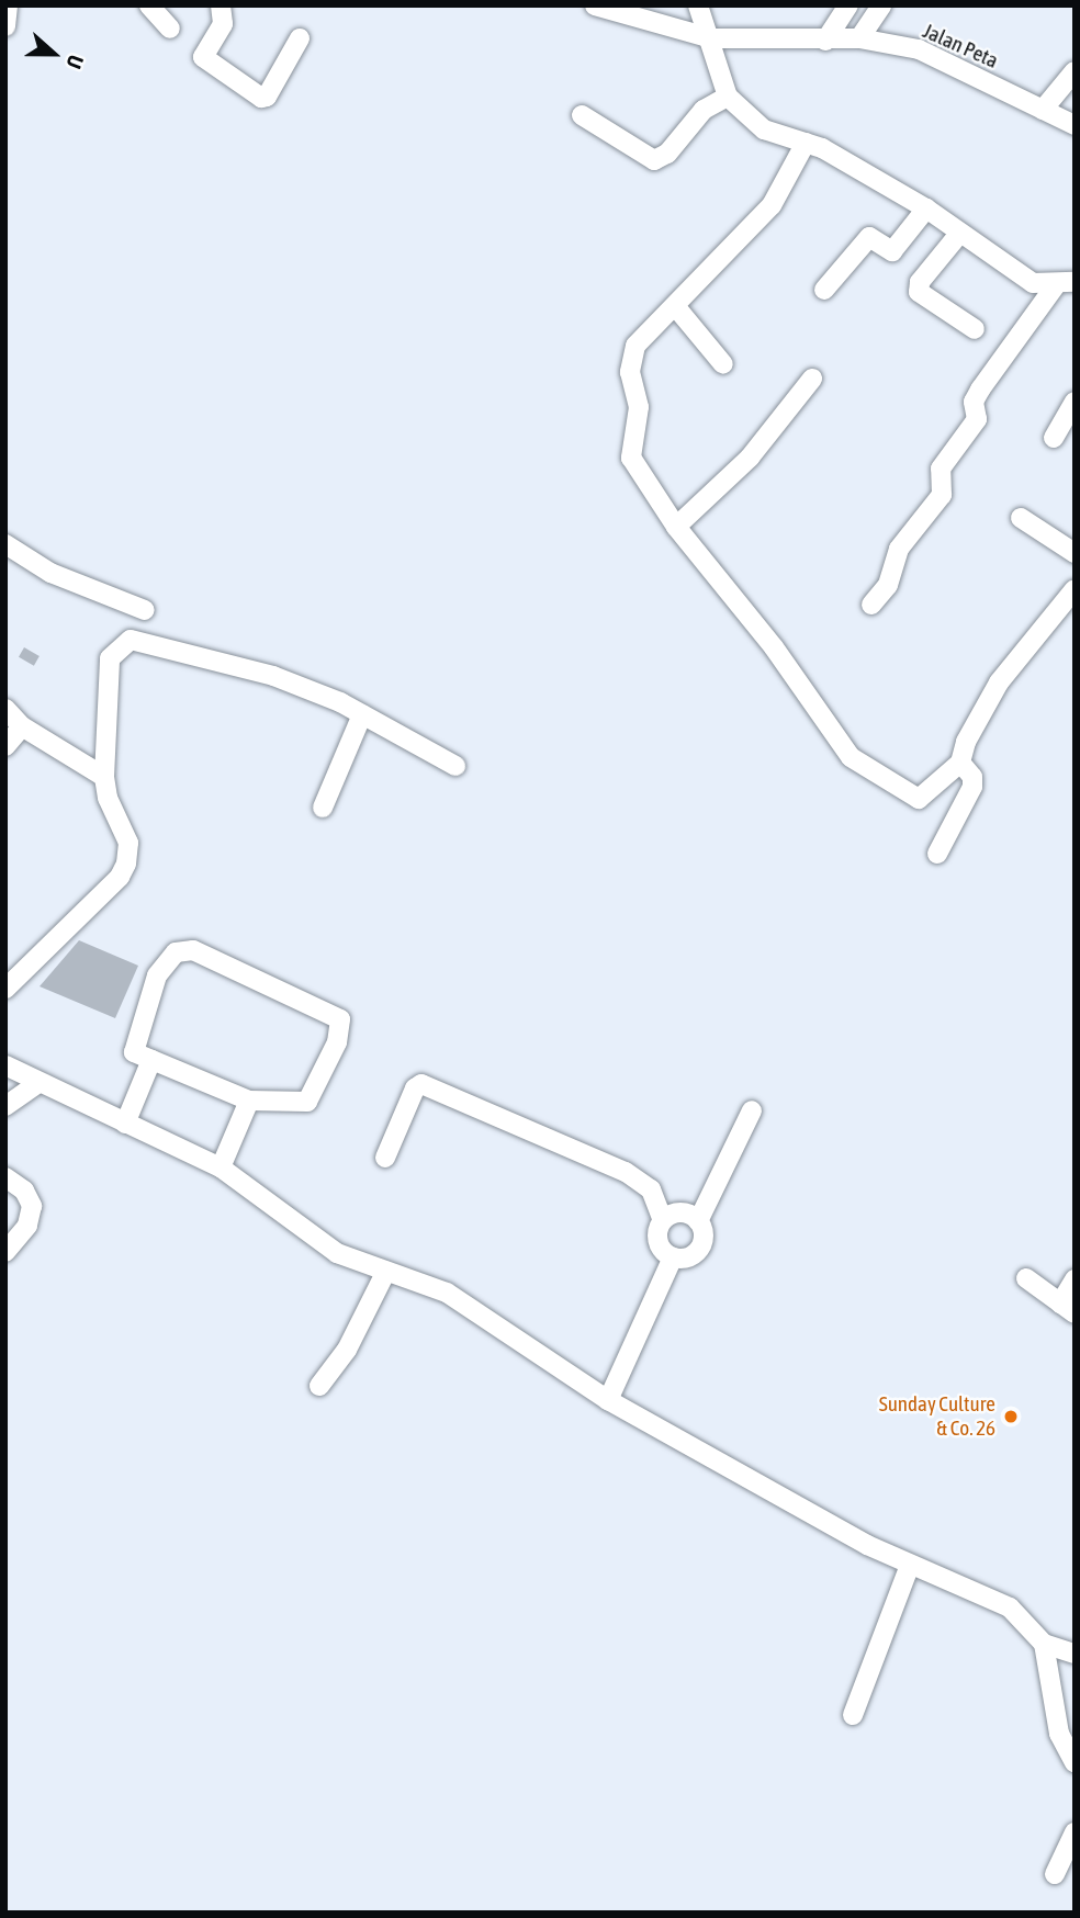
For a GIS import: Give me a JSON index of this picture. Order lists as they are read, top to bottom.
{
  "streets": {
    "street": ["Jalan Peta"]
  },
  "places": ["Sunday Culture & Co. 26"],
  "north": "right"
}
